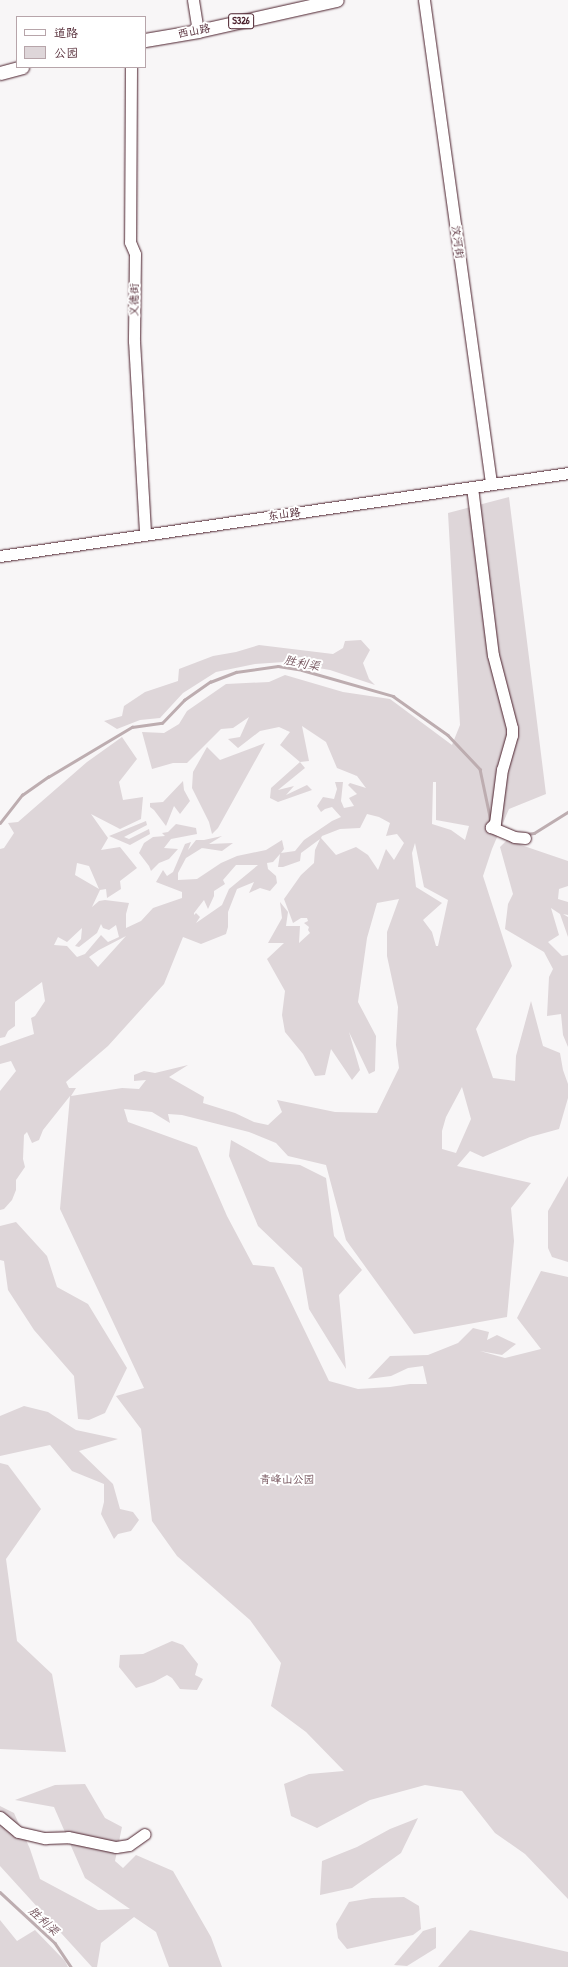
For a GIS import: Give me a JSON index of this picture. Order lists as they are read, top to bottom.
{
  "streets": {
    "main road": ["S326", "西山路"],
    "street": ["汶河街", "义德街", "东山路"]
  },
  "crossings": [
    ["汶河街", "东山路"],
    ["义德街", "东山路"]
  ],
  "water": ["胜利渠"],
  "parks": ["青峰山公园"],
  "legend": ["道路", "公园"]
}
